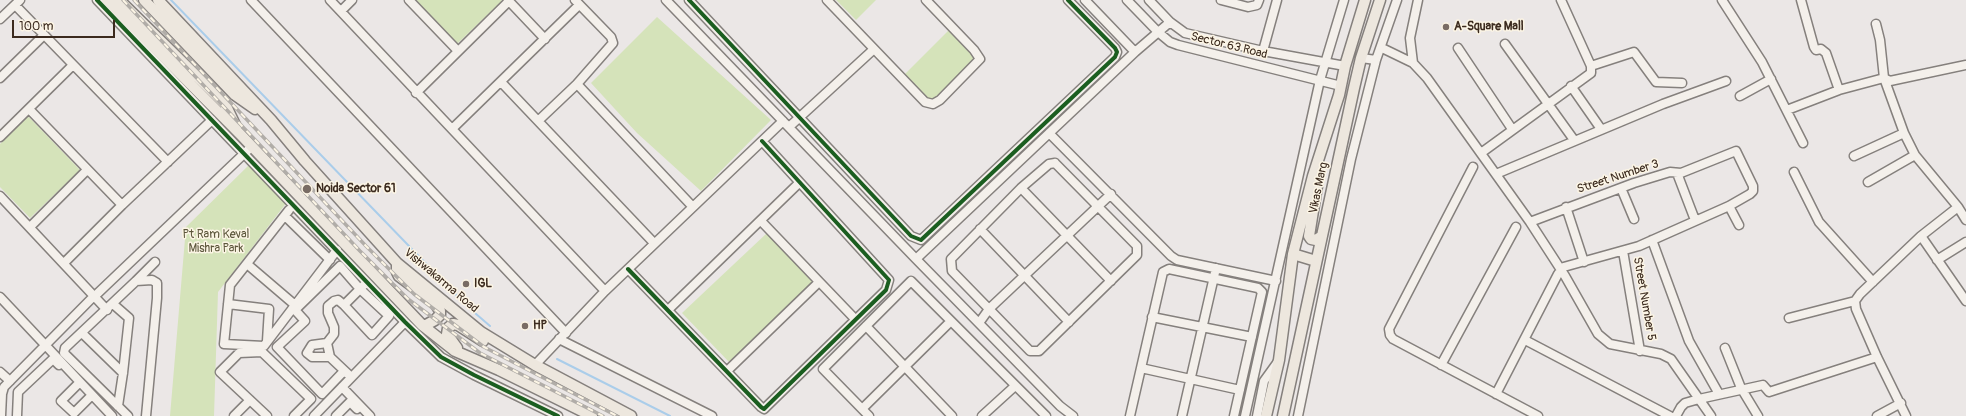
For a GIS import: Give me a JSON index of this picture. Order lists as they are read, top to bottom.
{
  "streets": {
    "main road": ["Vikas Marg", "Vishwakarma Road"],
    "street": ["Sector 63 Road", "Street Number 3", "Street Number 5"]
  },
  "crossings": [
    ["Sector 63 Road", "Vikas Marg"]
  ],
  "parks": ["Pt Ram Keval Mishra Park"],
  "places": [
    "A-Square Mall",
    "Noida Sector 61",
    "IGL",
    "HP"
  ],
  "scale_bar": "100 m"
}
